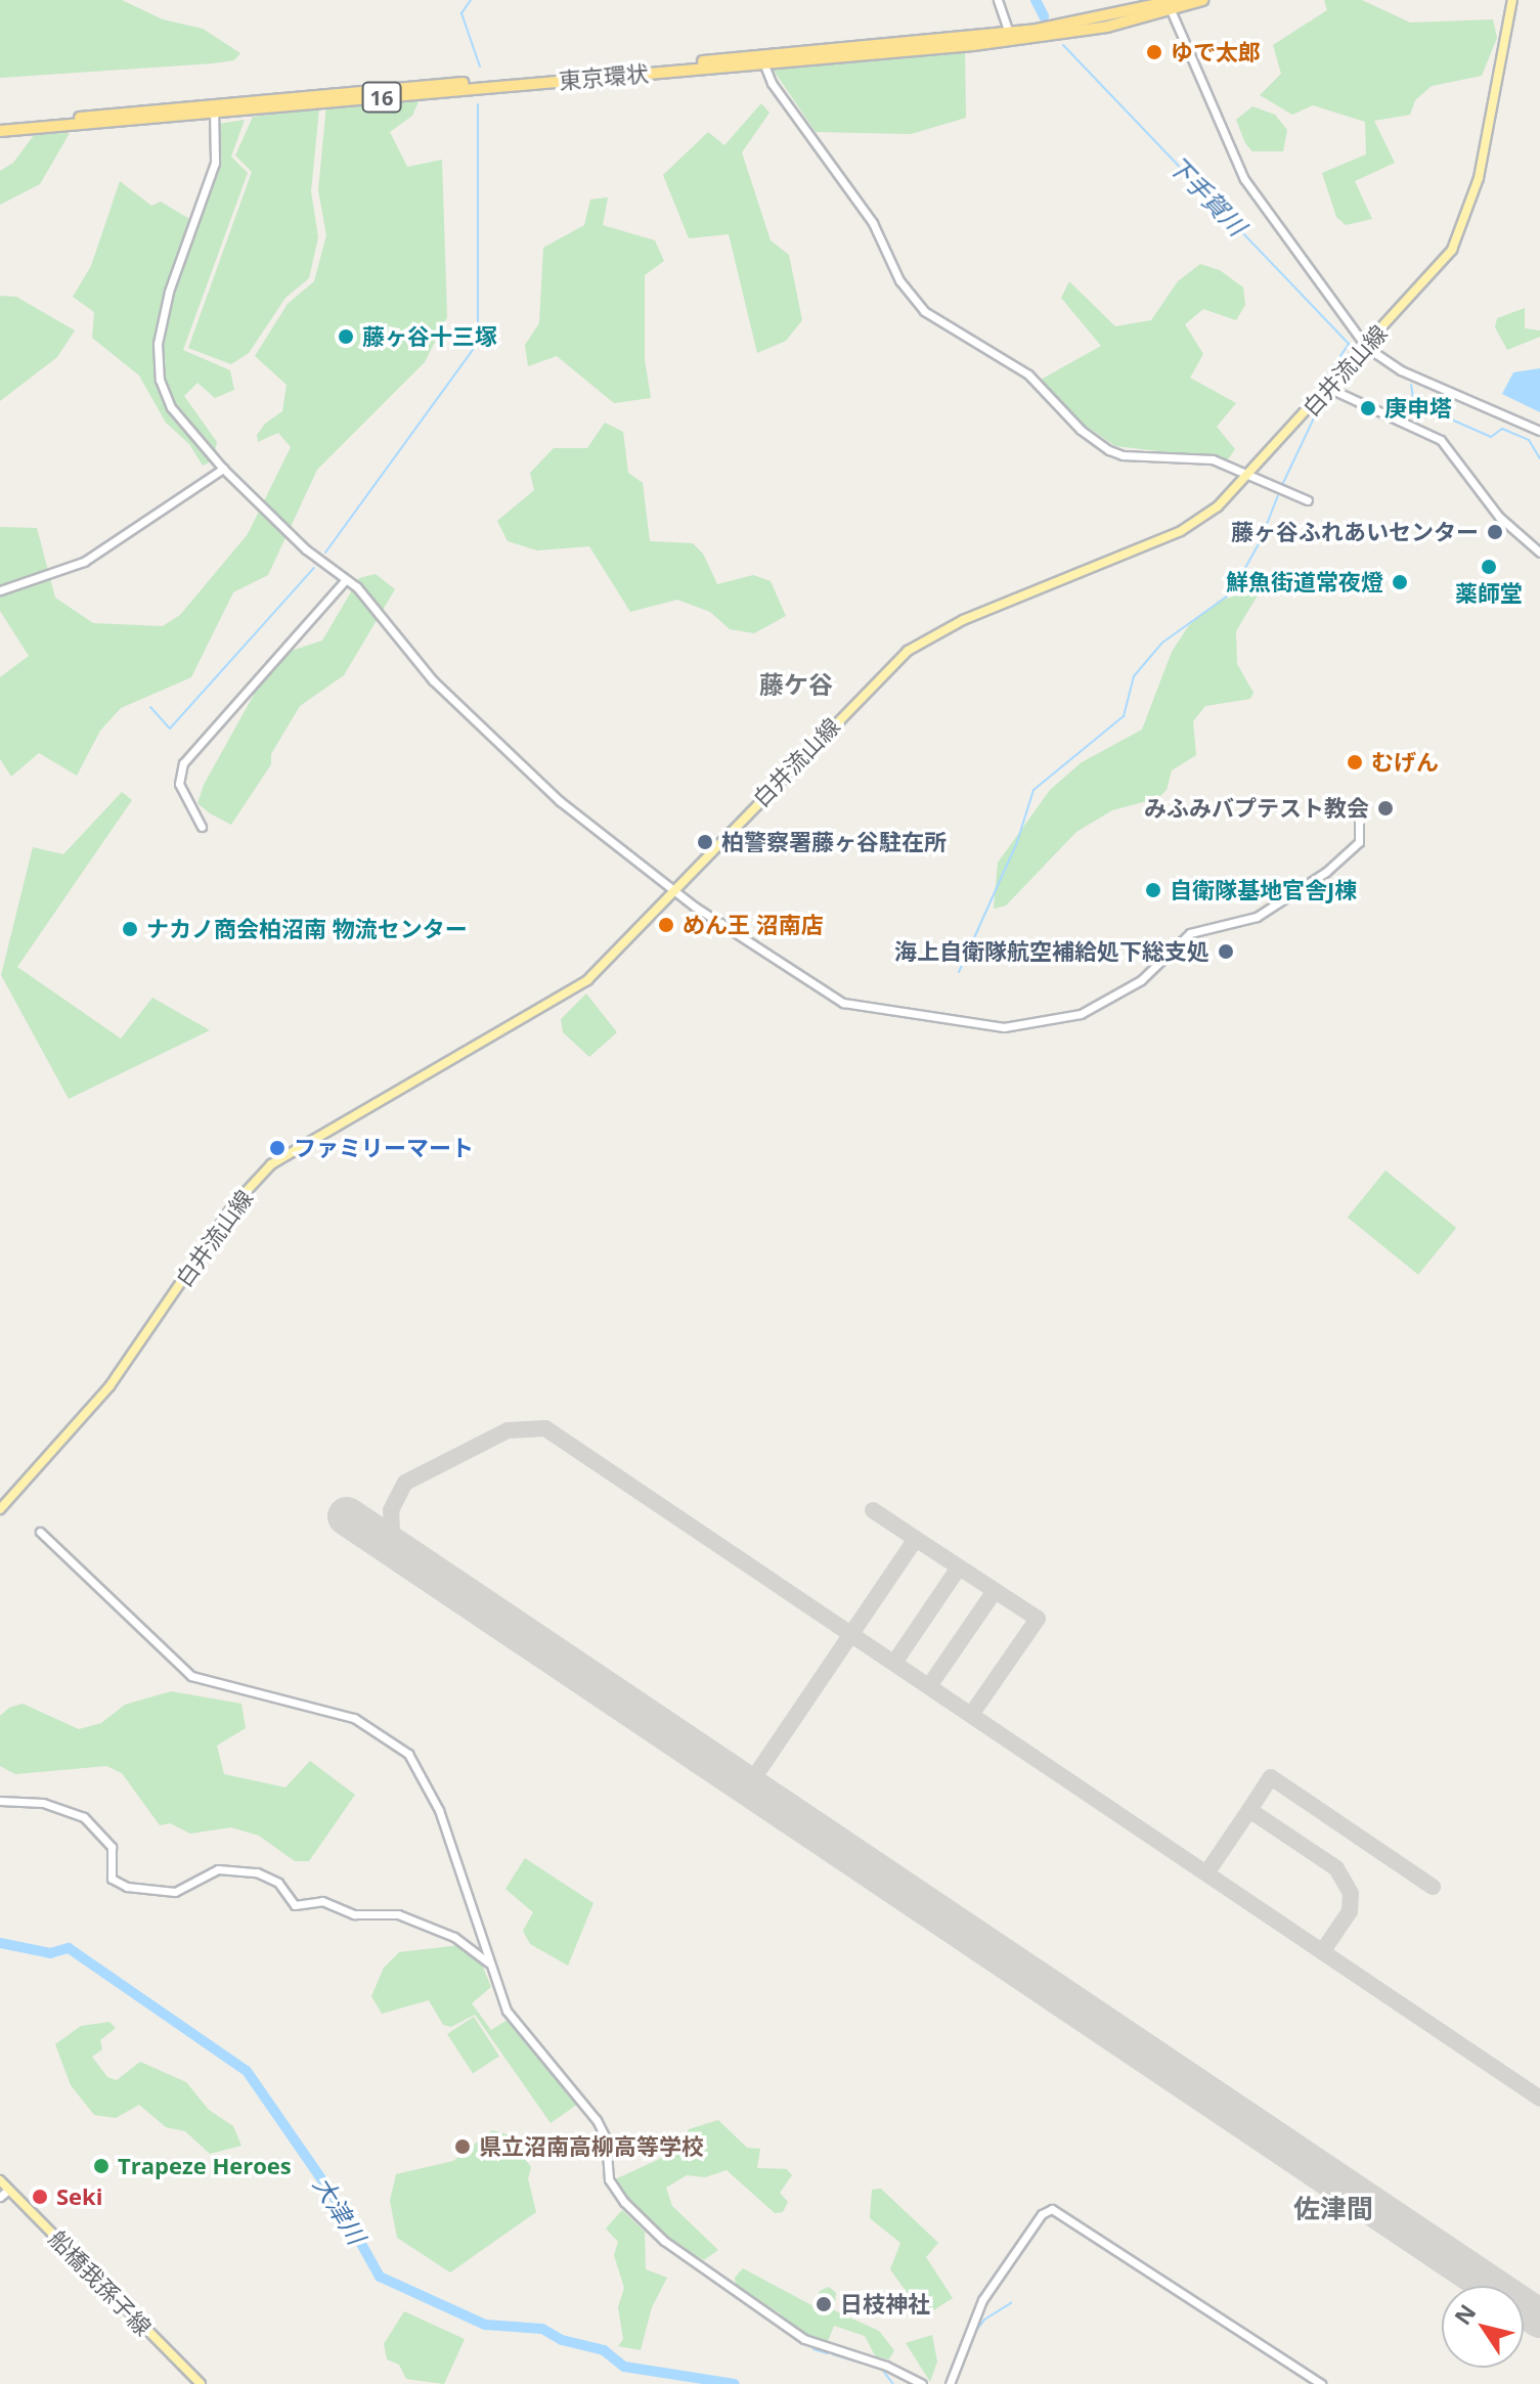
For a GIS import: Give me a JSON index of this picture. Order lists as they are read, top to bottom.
{
  "streets": {
    "highway": ["東京環状", "16"],
    "main road": ["白井流山線", "船橋我孫子線"]
  },
  "districts": ["藤ケ谷", "佐津間"],
  "water": ["下手賀川", "大津川"],
  "places": [
    "ゆで太郎",
    "藤ヶ谷十三塚",
    "庚申塔",
    "藤ヶ谷ふれあいセンター",
    "薬師堂",
    "鮮魚街道常夜燈",
    "むげん",
    "みふみバプテスト教会",
    "柏警察署藤ヶ谷駐在所",
    "自衛隊基地官舎J棟",
    "めん王 沼南店",
    "ナカノ商会柏沼南 物流センター",
    "海上自衛隊航空補給処下総支処",
    "ファミリーマート",
    "県立沼南高柳高等学校",
    "Trapeze Heroes",
    "Seki",
    "日枝神社"
  ],
  "north": "top left"
}
